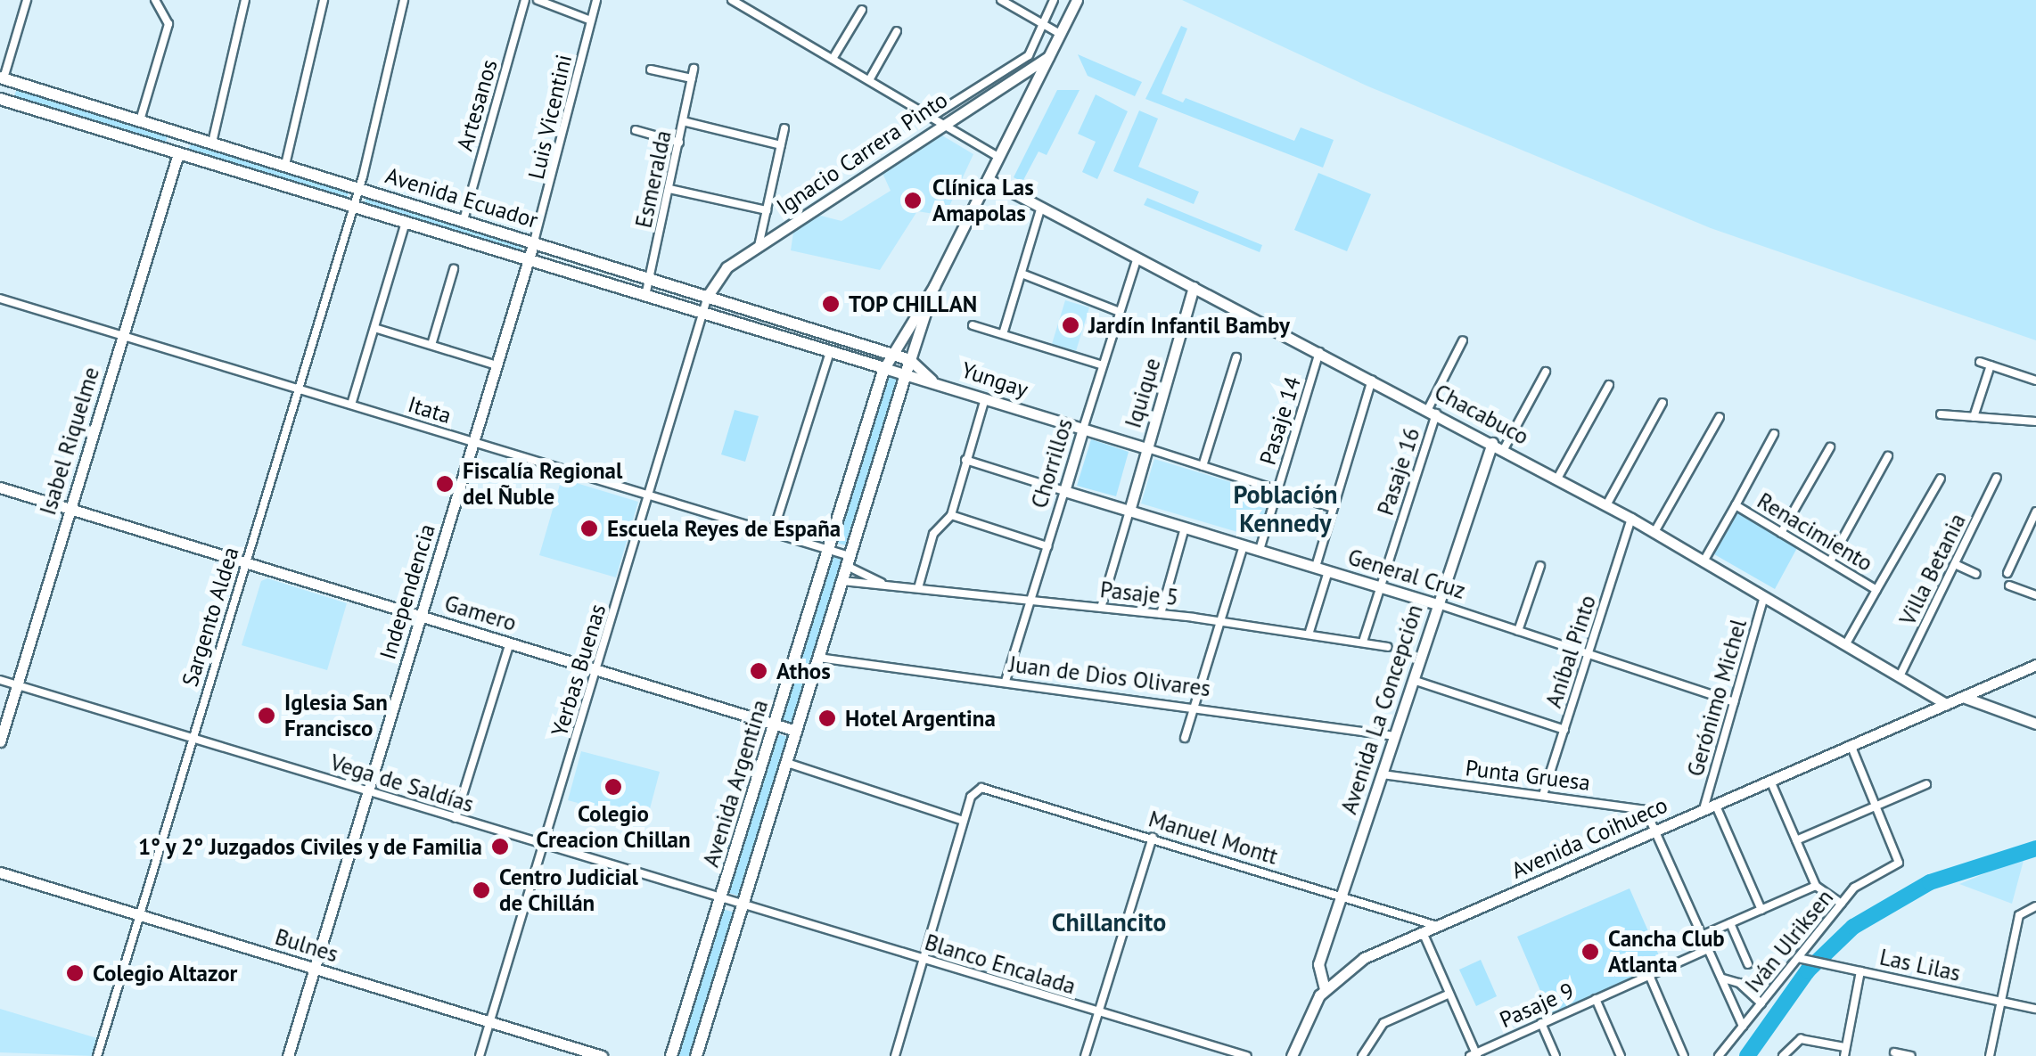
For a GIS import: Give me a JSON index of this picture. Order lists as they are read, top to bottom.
{
  "streets": {
    "main road": ["Avenida Ecuador", "Avenida Argentina"],
    "street": [
      "Artesanos",
      "Luis Vicentini",
      "Ignacio Carrera Pinto",
      "Esmeralda",
      "Yungay",
      "Iquique",
      "Itata",
      "Chacabuco",
      "Pasaje 14",
      "Isabel Riquelme",
      "Chorrillos",
      "Pasaje 16",
      "Renacimiento",
      "Villa Betania",
      "General Cruz",
      "Independencia",
      "Pasaje 5",
      "Gamero",
      "Sargento Aldea",
      "Aníbal Pinto",
      "Yerbas Buenas",
      "Juan de Dios Olivares",
      "Gerónimo Michel",
      "Avenida La Concepción",
      "Punta Gruesa",
      "Vega de Saldías",
      "Manuel Montt",
      "Avenida Coihueco",
      "Iván Ulriksen",
      "Bulnes",
      "Blanco Encalada",
      "Las Lilas",
      "Pasaje 9"
    ]
  },
  "crossings": [
    ["Artesanos", "Avenida Ecuador"],
    ["Luis Vicentini", "Avenida Ecuador"],
    ["Luis Vicentini", "Independencia"],
    ["Ignacio Carrera Pinto", "Avenida Ecuador"],
    ["Ignacio Carrera Pinto", "Yerbas Buenas"],
    ["Esmeralda", "Avenida Ecuador"],
    ["Avenida Ecuador", "Yungay"],
    ["Avenida Ecuador", "Isabel Riquelme"],
    ["Avenida Ecuador", "Independencia"],
    ["Avenida Ecuador", "Sargento Aldea"],
    ["Avenida Ecuador", "Yerbas Buenas"],
    ["Avenida Ecuador", "Avenida Argentina"],
    ["Yungay", "Iquique"],
    ["Yungay", "Chorrillos"],
    ["Yungay", "Avenida Argentina"],
    ["Iquique", "Chacabuco"],
    ["Iquique", "General Cruz"],
    ["Itata", "Isabel Riquelme"],
    ["Itata", "Independencia"],
    ["Itata", "Pasaje 5"],
    ["Itata", "Sargento Aldea"],
    ["Itata", "Yerbas Buenas"],
    ["Itata", "Avenida Argentina"],
    ["Chacabuco", "Pasaje 14"],
    ["Chacabuco", "Chorrillos"],
    ["Chacabuco", "Pasaje 16"],
    ["Chacabuco", "Renacimiento"],
    ["Chacabuco", "Villa Betania"],
    ["Chacabuco", "Aníbal Pinto"],
    ["Chacabuco", "Gerónimo Michel"],
    ["Chacabuco", "Avenida La Concepción"],
    ["Chacabuco", "Avenida Coihueco"],
    ["Pasaje 14", "General Cruz"],
    ["Isabel Riquelme", "Gamero"],
    ["Isabel Riquelme", "Vega de Saldías"],
    ["Chorrillos", "General Cruz"],
    ["Chorrillos", "Pasaje 5"],
    ["Chorrillos", "Juan de Dios Olivares"],
    ["Pasaje 16", "General Cruz"],
    ["Pasaje 16", "Pasaje 5"],
    ["General Cruz", "Aníbal Pinto"],
    ["General Cruz", "Gerónimo Michel"],
    ["General Cruz", "Avenida La Concepción"],
    ["Independencia", "Gamero"],
    ["Independencia", "Vega de Saldías"],
    ["Independencia", "Bulnes"],
    ["Pasaje 5", "Avenida Argentina"],
    ["Gamero", "Sargento Aldea"],
    ["Gamero", "Yerbas Buenas"],
    ["Gamero", "Avenida Argentina"],
    ["Sargento Aldea", "Vega de Saldías"],
    ["Sargento Aldea", "Bulnes"],
    ["Aníbal Pinto", "Punta Gruesa"],
    ["Yerbas Buenas", "Vega de Saldías"],
    ["Yerbas Buenas", "Bulnes"],
    ["Juan de Dios Olivares", "Avenida La Concepción"],
    ["Juan de Dios Olivares", "Avenida Argentina"],
    ["Gerónimo Michel", "Avenida Coihueco"],
    ["Avenida La Concepción", "Punta Gruesa"],
    ["Avenida La Concepción", "Manuel Montt"],
    ["Avenida La Concepción", "Avenida Coihueco"],
    ["Punta Gruesa", "Avenida Coihueco"],
    ["Vega de Saldías", "Avenida Argentina"],
    ["Vega de Saldías", "Blanco Encalada"],
    ["Avenida Argentina", "Blanco Encalada"],
    ["Manuel Montt", "Avenida Coihueco"],
    ["Iván Ulriksen", "Las Lilas"]
  ],
  "districts": ["Población Kennedy", "Chillancito"],
  "places": [
    "Clínica Las Amapolas",
    "TOP CHILLAN",
    "Jardín Infantil Bamby",
    "Fiscalía Regional del Ñuble",
    "Escuela Reyes de España",
    "Athos",
    "Iglesia San Francisco",
    "Hotel Argentina",
    "Colegio Creacion Chillan",
    "1° y 2° Juzgados Civiles y de Familia",
    "Centro Judicial de Chillán",
    "Cancha Club Atlanta",
    "Colegio Altazor"
  ]
}
